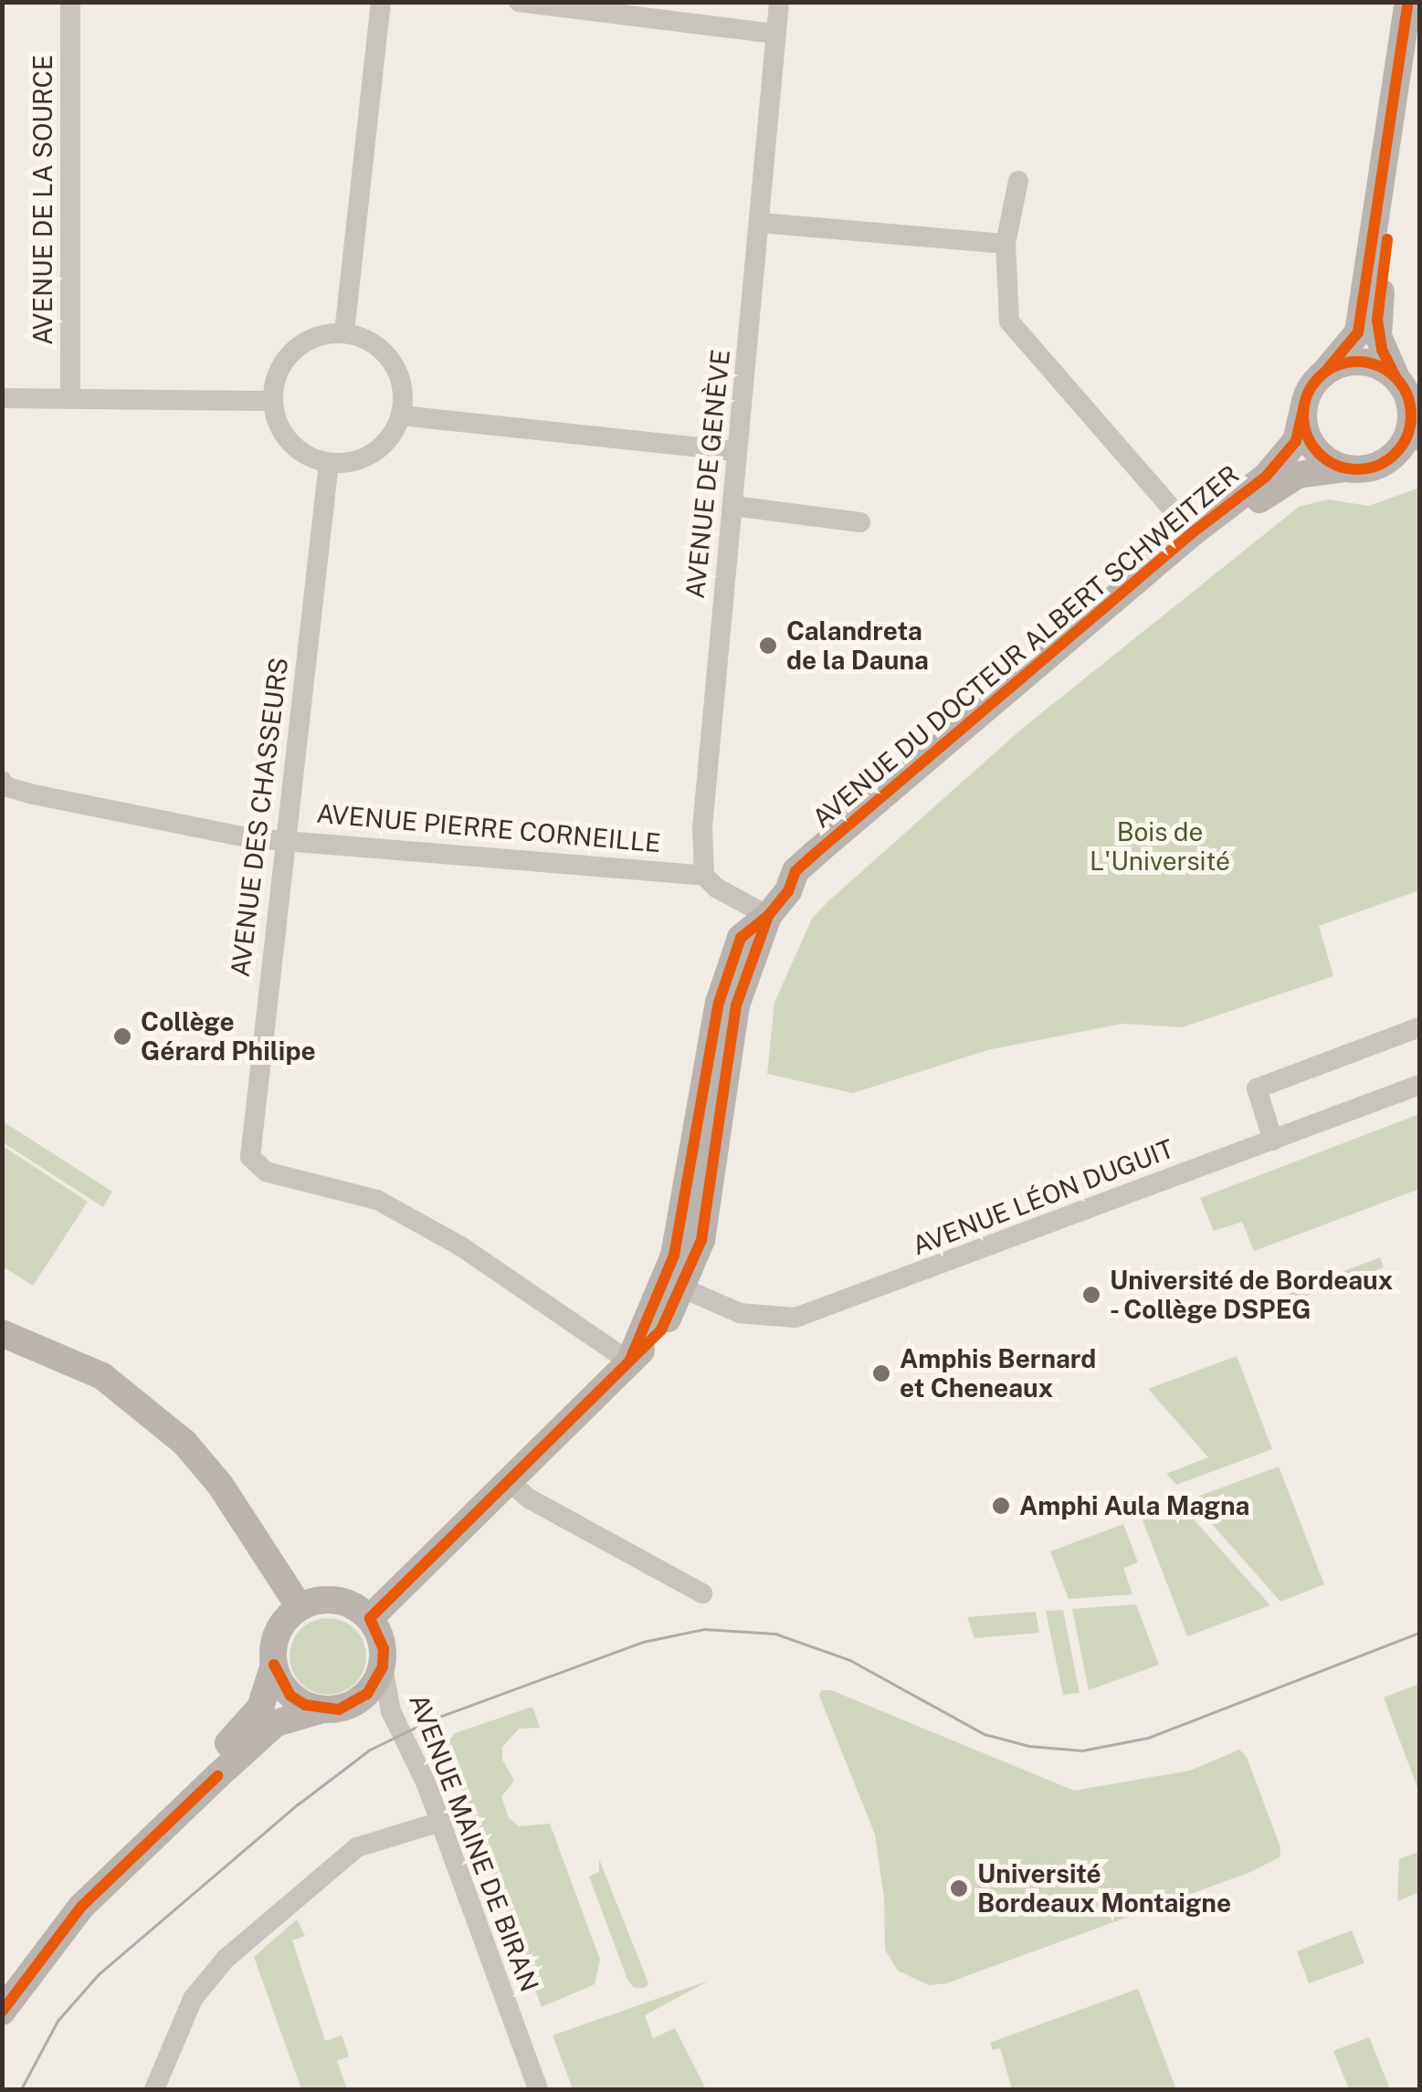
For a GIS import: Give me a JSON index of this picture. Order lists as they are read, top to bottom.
{
  "streets": {
    "main road": ["AVENUE DU DOCTEUR ALBERT SCHWEITZER"],
    "street": [
      "AVENUE DE LA SOURCE",
      "AVENUE DE GENÈVE",
      "AVENUE DES CHASSEURS",
      "AVENUE PIERRE CORNEILLE",
      "AVENUE LÉON DUGUIT",
      "AVENUE MAINE DE BIRAN"
    ]
  },
  "crossings": [
    ["AVENUE DE GENÈVE", "AVENUE PIERRE CORNEILLE"],
    ["AVENUE DU DOCTEUR ALBERT SCHWEITZER", "AVENUE DES CHASSEURS"],
    ["AVENUE DU DOCTEUR ALBERT SCHWEITZER", "AVENUE LÉON DUGUIT"],
    ["AVENUE DU DOCTEUR ALBERT SCHWEITZER", "AVENUE MAINE DE BIRAN"],
    ["AVENUE DES CHASSEURS", "AVENUE PIERRE CORNEILLE"]
  ],
  "parks": ["Bois de L'Université"],
  "places": [
    "Calandreta de la Dauna",
    "Collège Gérard Philipe",
    "Université de Bordeaux - Collège DSPEG",
    "Amphis Bernard et Cheneaux",
    "Amphi Aula Magna",
    "Université Bordeaux Montaigne"
  ]
}
